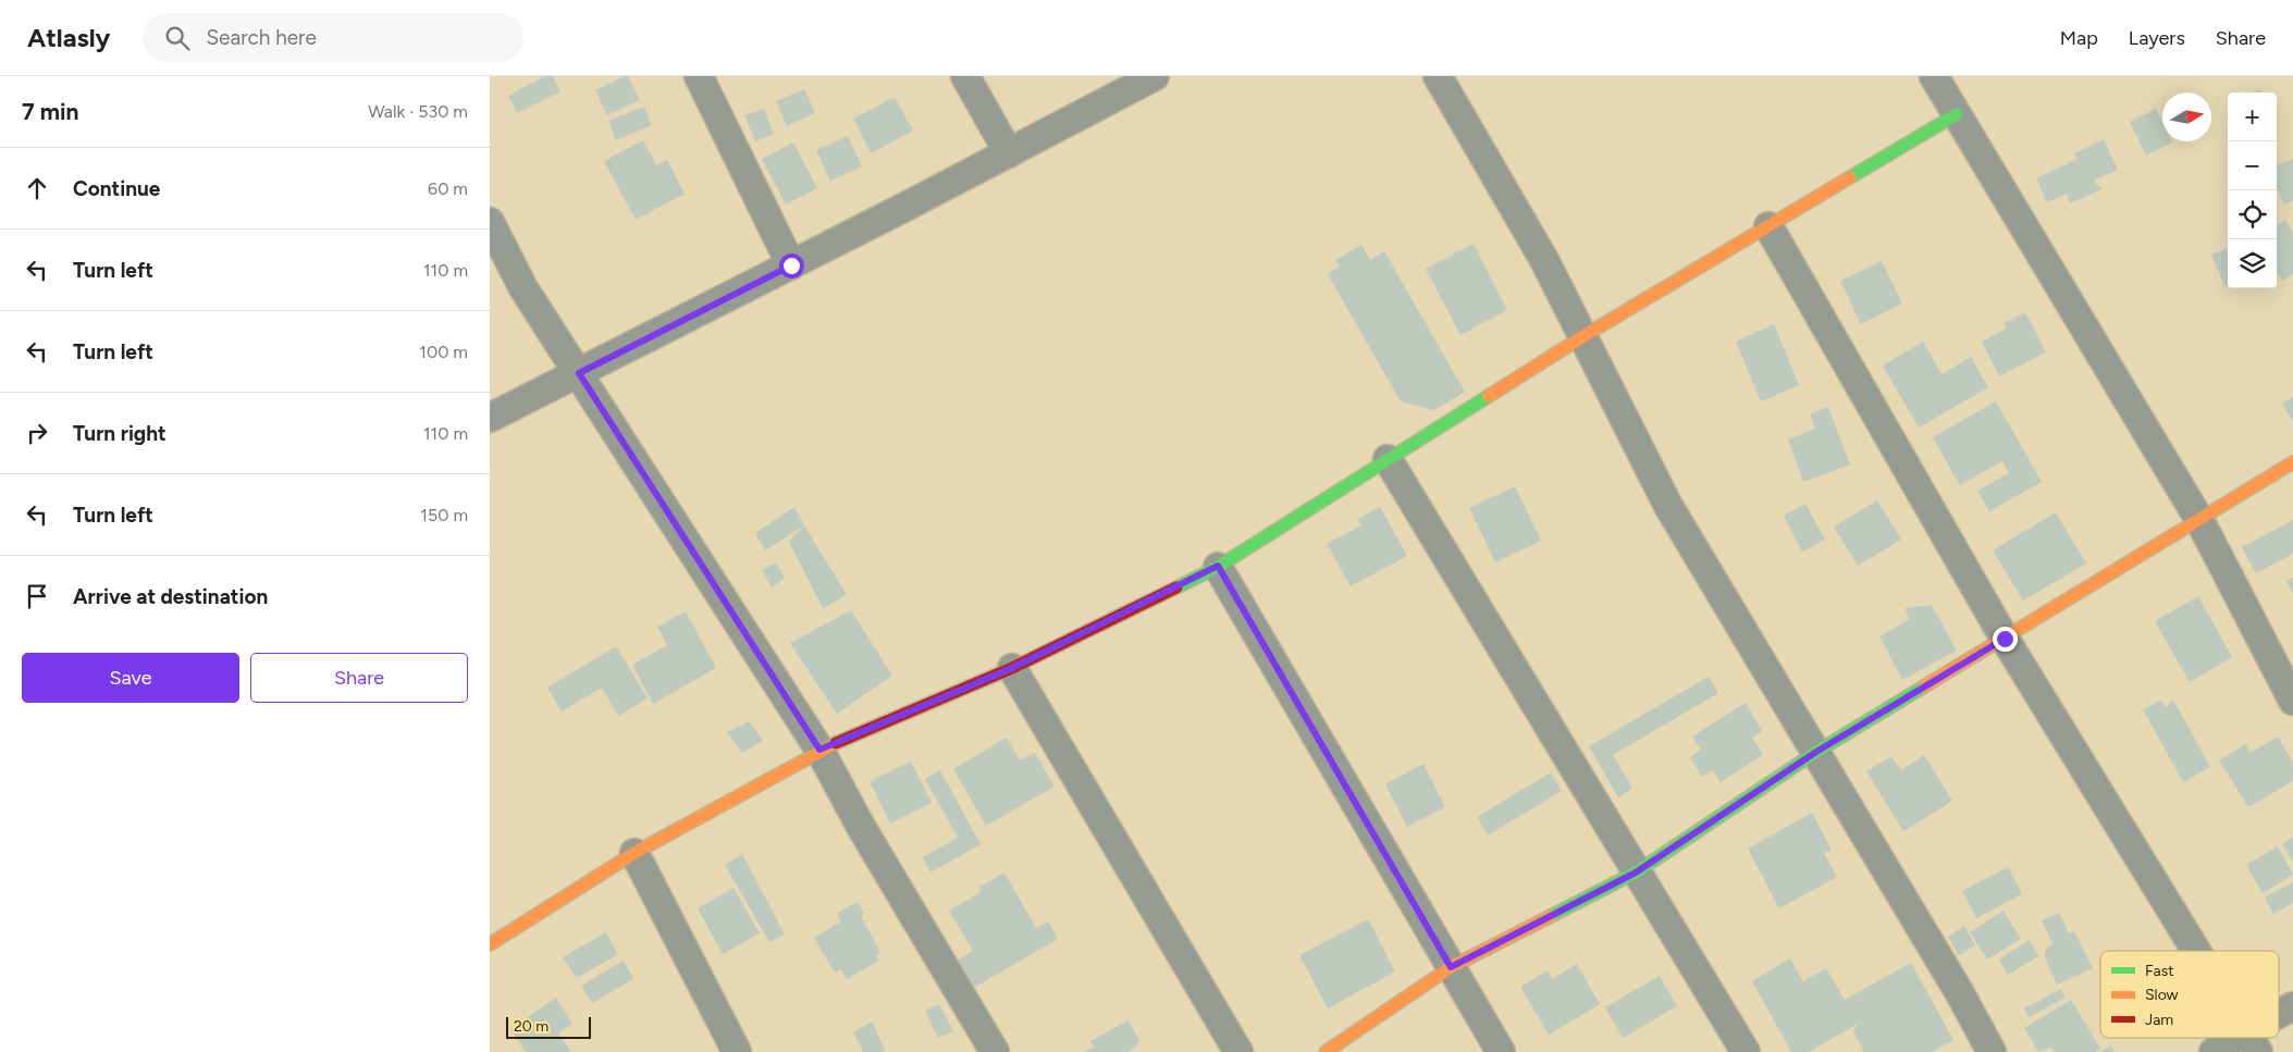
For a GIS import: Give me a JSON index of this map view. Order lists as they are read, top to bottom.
{
  "legend": ["Fast", "Slow", "Jam"],
  "scale_bar": "20 m",
  "north": "right",
  "page": {
    "header": "Atlasly",
    "search": "Search here",
    "nav": ["Map", "Layers", "Share"],
    "heading": ["7 min", "Walk · 530 m"],
    "map_buttons": ["+", "−"],
    "list": [
      ["Continue", "60 m"],
      ["Turn left", "110 m"],
      ["Turn left", "100 m"],
      ["Turn right", "110 m"],
      ["Turn left", "150 m"],
      "Arrive at destination"
    ],
    "buttons": ["Save", "Share"],
    "scale": "20 m"
  }
}
